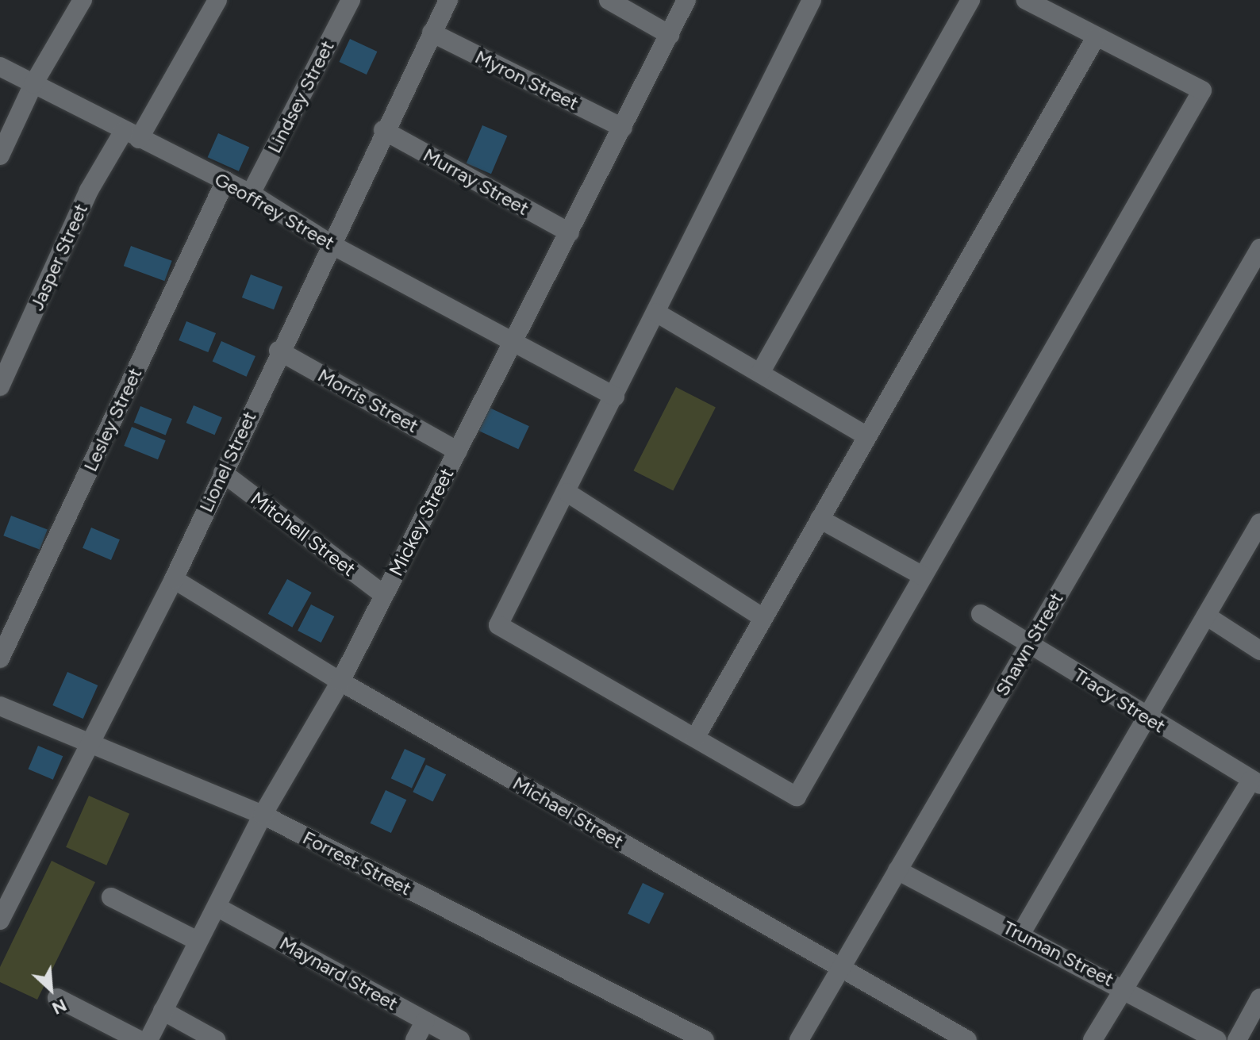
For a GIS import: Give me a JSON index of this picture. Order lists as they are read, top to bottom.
{
  "streets": {
    "street": [
      "Myron Street",
      "Lindsey Street",
      "Murray Street",
      "Geoffrey Street",
      "Jasper Street",
      "Morris Street",
      "Lesley Street",
      "Lionel Street",
      "Mickey Street",
      "Mitchell Street",
      "Shawn Street",
      "Tracy Street",
      "Michael Street",
      "Forrest Street",
      "Truman Street",
      "Maynard Street"
    ]
  },
  "crossings": [
    ["Myron Street", "Lionel Street"],
    ["Myron Street", "Mickey Street"],
    ["Lindsey Street", "Geoffrey Street"],
    ["Murray Street", "Lionel Street"],
    ["Murray Street", "Mickey Street"],
    ["Geoffrey Street", "Jasper Street"],
    ["Geoffrey Street", "Lesley Street"],
    ["Geoffrey Street", "Lionel Street"],
    ["Geoffrey Street", "Mickey Street"],
    ["Morris Street", "Lionel Street"],
    ["Morris Street", "Mickey Street"],
    ["Lionel Street", "Mitchell Street"],
    ["Lionel Street", "Michael Street"],
    ["Lionel Street", "Forrest Street"],
    ["Mickey Street", "Mitchell Street"],
    ["Mickey Street", "Michael Street"],
    ["Mickey Street", "Forrest Street"],
    ["Mickey Street", "Maynard Street"],
    ["Shawn Street", "Tracy Street"],
    ["Shawn Street", "Michael Street"],
    ["Shawn Street", "Truman Street"]
  ],
  "north": "bottom right"
}
